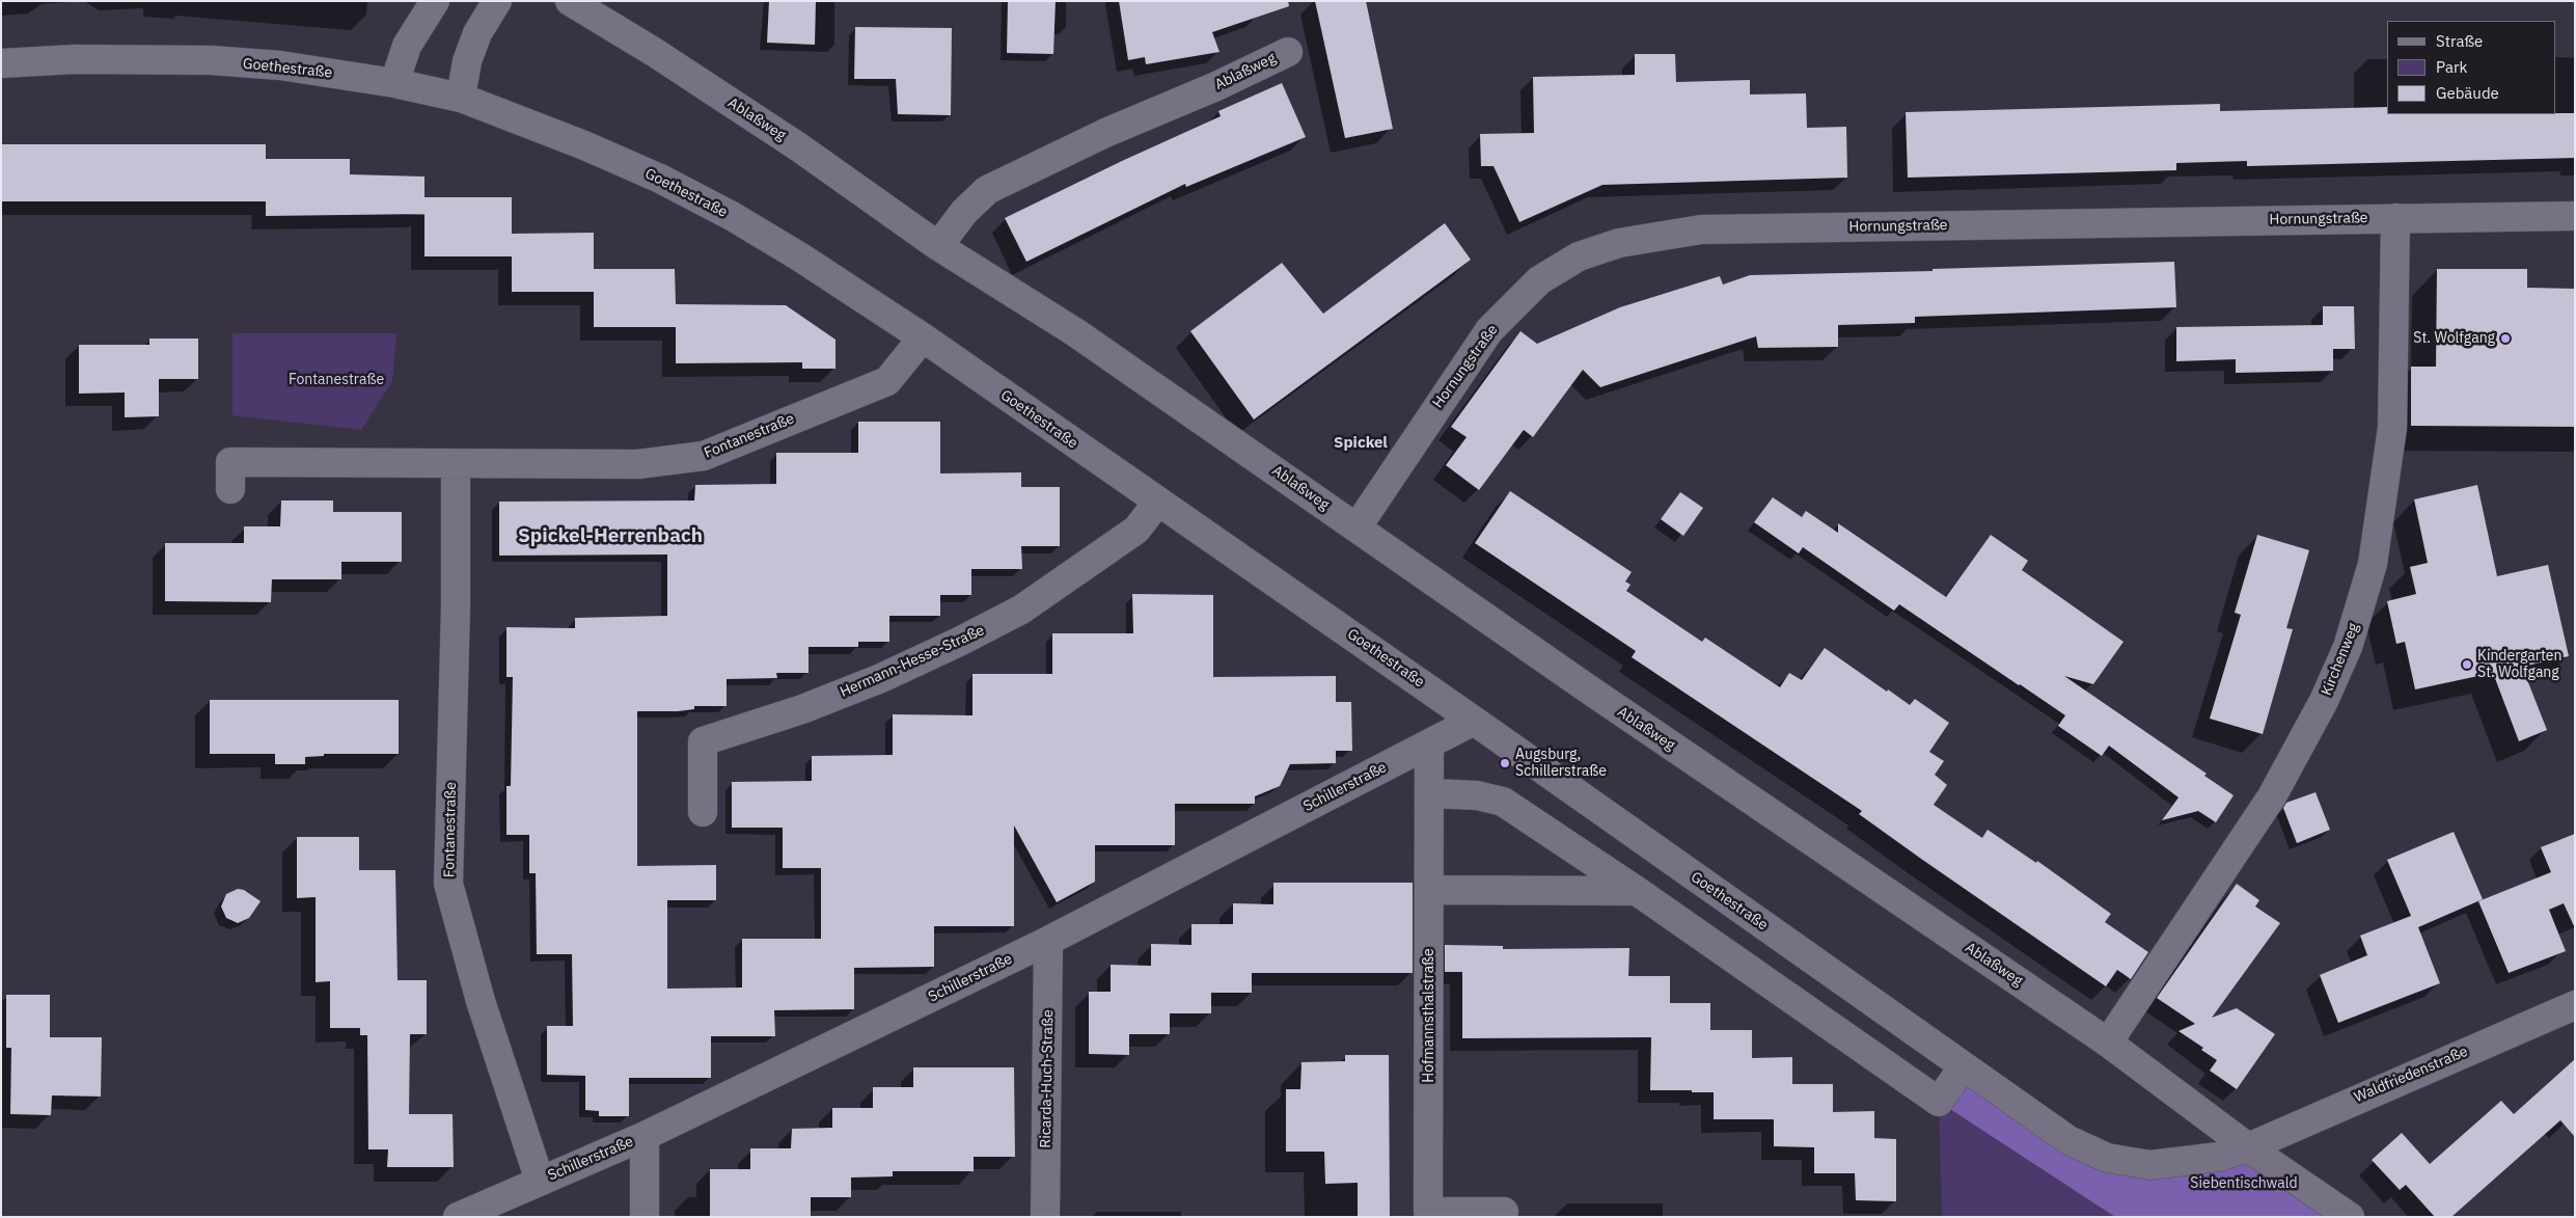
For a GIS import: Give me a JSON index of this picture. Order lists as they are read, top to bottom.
{
  "streets": {
    "street": [
      "Goethestraße",
      "Ablaßweg",
      "Hornungstraße",
      "Fontanestraße",
      "Kirchenweg",
      "Hermann-Hesse-Straße",
      "Schillerstraße",
      "Hofmannsthalstraße",
      "Waldfriedenstraße",
      "Ricarda-Huch-Straße"
    ]
  },
  "crossings": [
    ["Goethestraße", "Ablaßweg"],
    ["Goethestraße", "Fontanestraße"],
    ["Goethestraße", "Hermann-Hesse-Straße"],
    ["Goethestraße", "Schillerstraße"],
    ["Goethestraße", "Waldfriedenstraße"],
    ["Ablaßweg", "Hornungstraße"],
    ["Ablaßweg", "Kirchenweg"],
    ["Ablaßweg", "Waldfriedenstraße"],
    ["Hornungstraße", "Kirchenweg"],
    ["Fontanestraße", "Schillerstraße"],
    ["Schillerstraße", "Hofmannsthalstraße"],
    ["Schillerstraße", "Ricarda-Huch-Straße"]
  ],
  "districts": ["Spickel", "Spickel-Herrenbach"],
  "parks": ["Fontanestraße", "Siebentischwald"],
  "places": ["St. Wolfgang", "Kindergarten St. Wolfgang", "Augsburg, Schillerstraße"],
  "legend": ["Straße", "Park", "Gebäude"]
}
